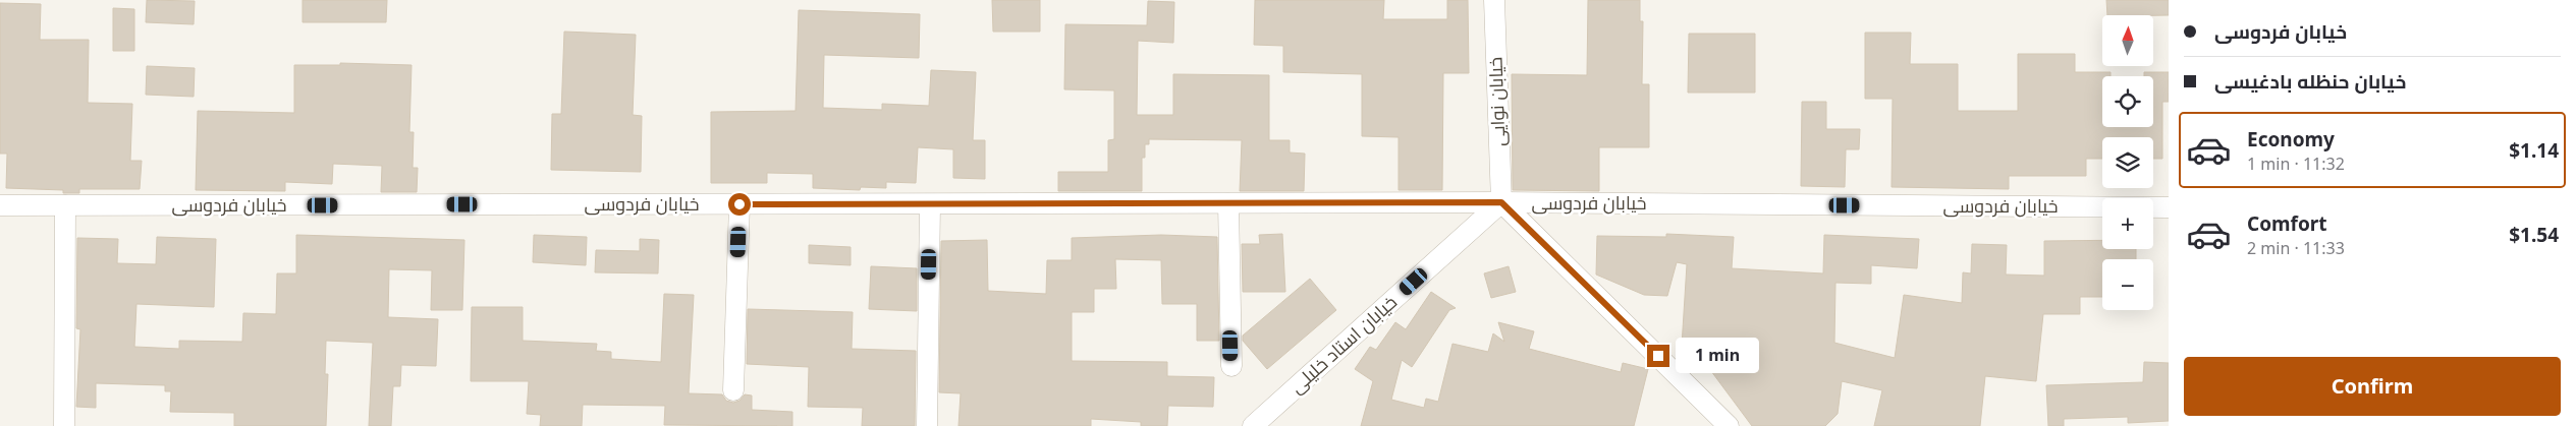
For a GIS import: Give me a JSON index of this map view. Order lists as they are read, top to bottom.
{
  "streets": {
    "street": ["خیابان نوایی", "خیابان فردوسی", "خیابان استاد خلیلی"]
  },
  "crossings": [
    ["خیابان نوایی", "خیابان فردوسی"],
    ["خیابان نوایی", "خیابان استاد خلیلی"],
    ["خیابان فردوسی", "خیابان استاد خلیلی"]
  ],
  "north": "top",
  "page": {
    "banner": ["خیابان فردوسی", "خیابان حنظله بادغیسی"],
    "map_buttons": ["+", "−"],
    "list": [
      {
        "name": "Economy",
        "note": "1 min · 11:32",
        "value": "$1.14"
      },
      {
        "name": "Comfort",
        "note": "2 min · 11:33",
        "value": "$1.54"
      }
    ],
    "bubble": "1 min",
    "buttons": "Confirm"
  }
}
